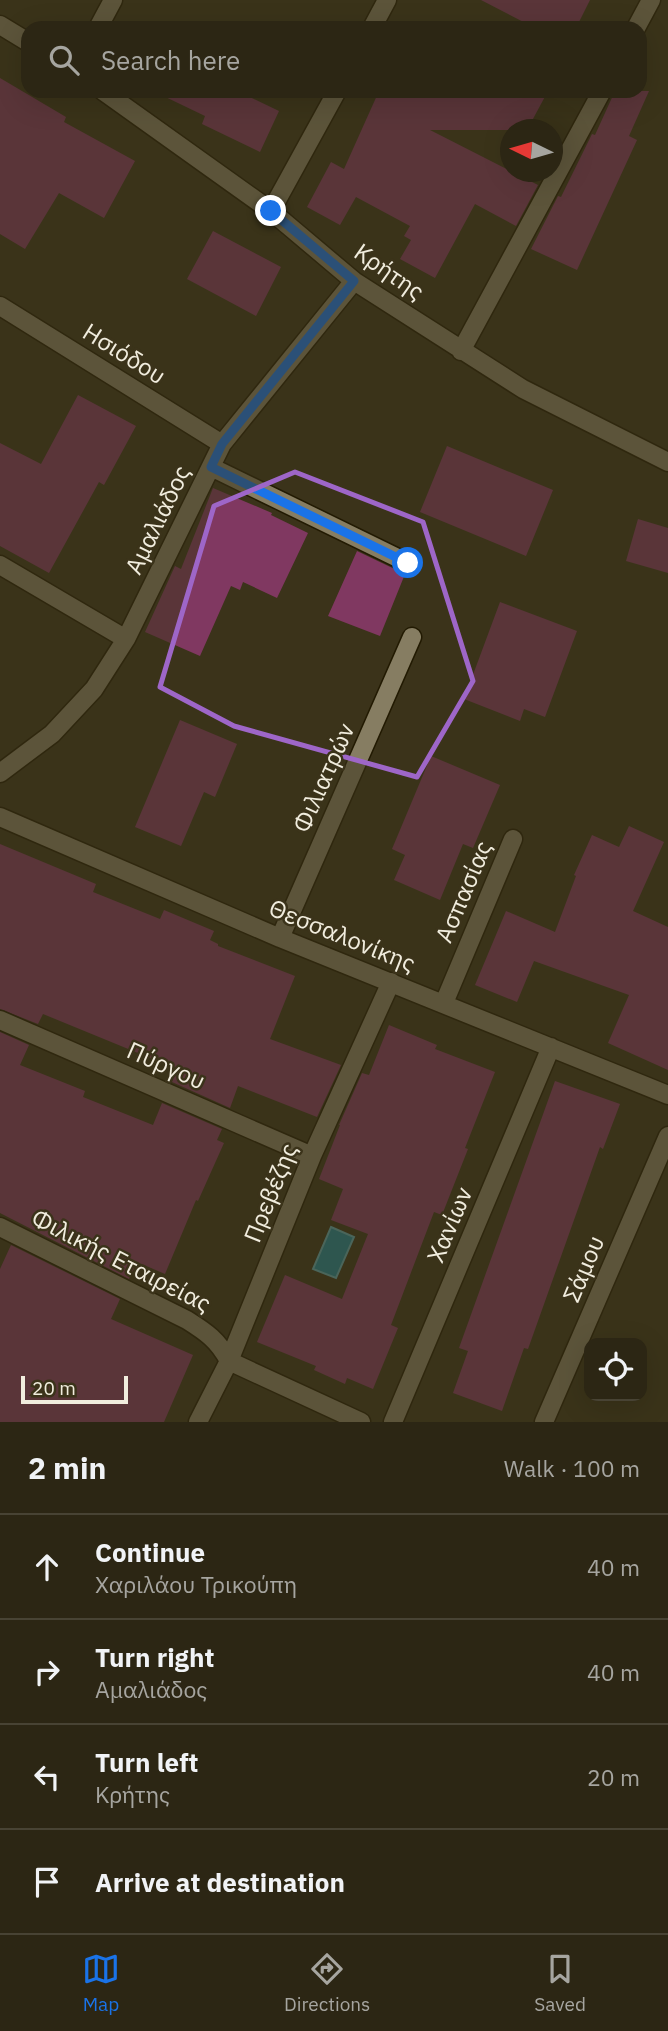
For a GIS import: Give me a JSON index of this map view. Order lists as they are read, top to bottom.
{
  "streets": {
    "street": [
      "Κρήτης",
      "Ησιόδου",
      "Αμαλιάδος",
      "Φιλιατρών",
      "Ασπασίας",
      "Θεσσαλονίκης",
      "Πύργου",
      "Πρεβέζης",
      "Χανίων",
      "Φιλικής Εταιρείας",
      "Σάμου"
    ]
  },
  "crossings": [
    ["Κρήτης", "Αμαλιάδος"],
    ["Ησιόδου", "Αμαλιάδος"],
    ["Φιλιατρών", "Θεσσαλονίκης"],
    ["Ασπασίας", "Θεσσαλονίκης"],
    ["Θεσσαλονίκης", "Πρεβέζης"],
    ["Θεσσαλονίκης", "Χανίων"],
    ["Πύργου", "Πρεβέζης"],
    ["Πρεβέζης", "Φιλικής Εταιρείας"]
  ],
  "scale_bar": "20 m",
  "north": "left",
  "page": {
    "search": "Search here",
    "scale": "20 m",
    "heading": ["2 min", "Walk · 100 m"],
    "list": [
      ["Continue", "Χαριλάου Τρικούπη", "40 m"],
      ["Turn right", "Αμαλιάδος", "40 m"],
      ["Turn left", "Κρήτης", "20 m"],
      "Arrive at destination"
    ],
    "nav": ["Map", "Directions", "Saved"]
  }
}
